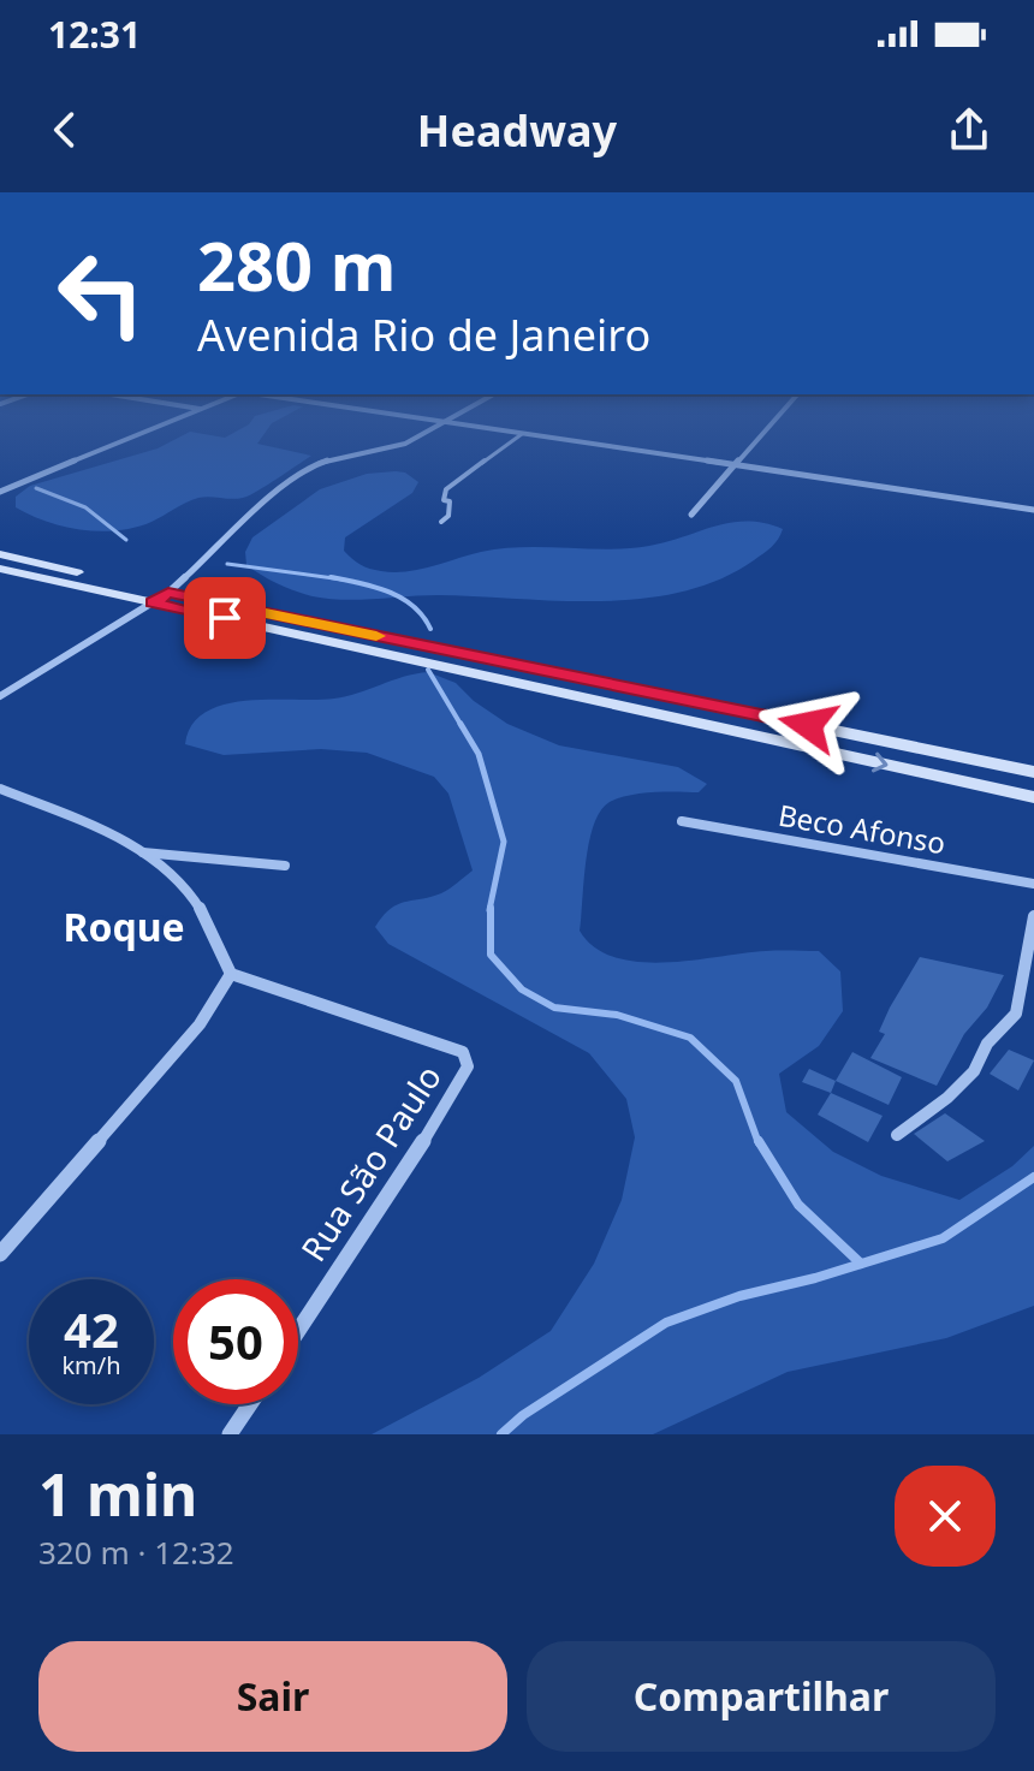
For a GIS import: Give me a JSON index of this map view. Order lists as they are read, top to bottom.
{
  "streets": {
    "street": ["Beco Afonso", "Rua São Paulo"]
  },
  "districts": ["Roque"],
  "page": {
    "status": "12:31",
    "header": "Headway",
    "turn": ["280 m", "Avenida Rio de Janeiro"],
    "speed": "42 km/h",
    "limit": "50",
    "heading": ["1 min", "320 m · 12:32"],
    "buttons": ["Sair", "Compartilhar"]
  }
}
